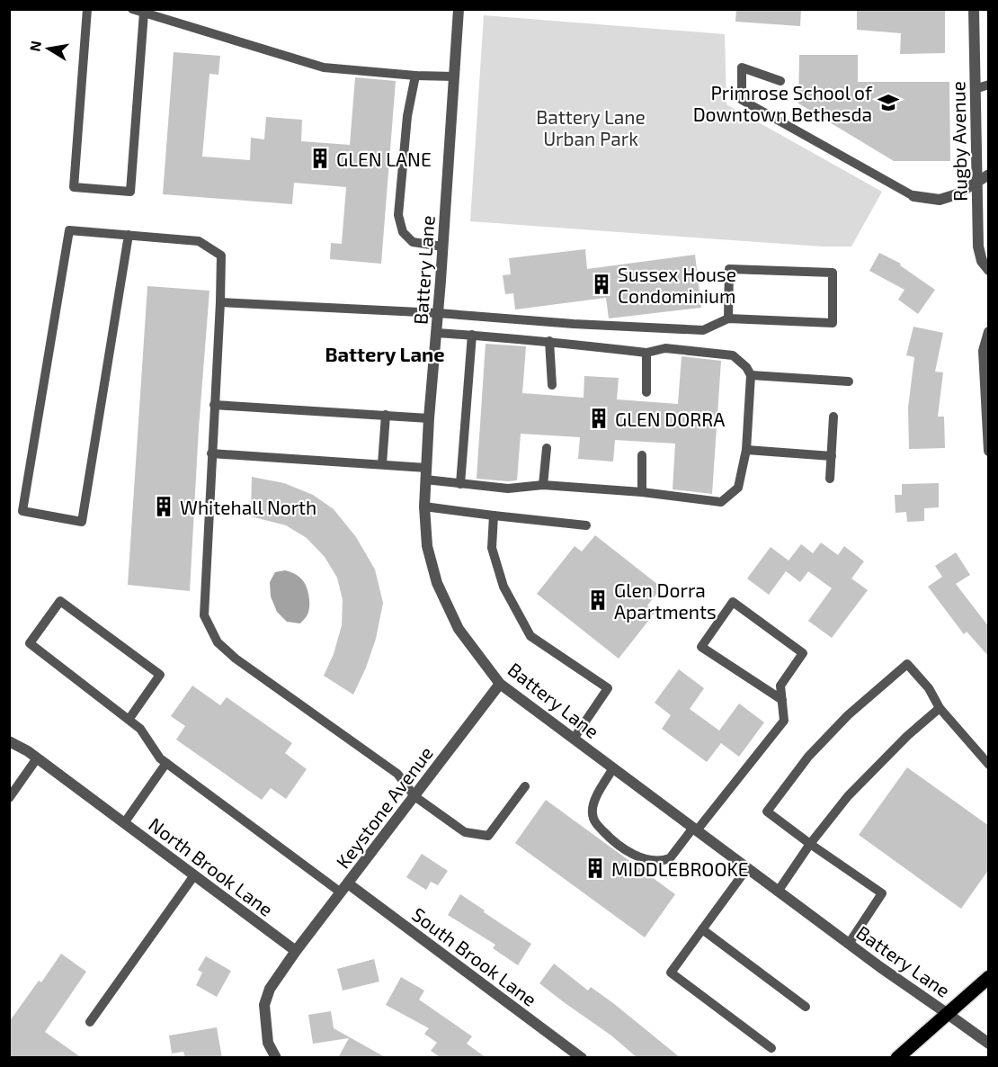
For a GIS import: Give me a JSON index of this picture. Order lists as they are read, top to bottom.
{
  "streets": {
    "street": [
      "Rugby Avenue",
      "Battery Lane",
      "Keystone Avenue",
      "North Brook Lane",
      "South Brook Lane"
    ]
  },
  "crossings": [
    ["Battery Lane", "Keystone Avenue"],
    ["Keystone Avenue", "North Brook Lane"],
    ["Keystone Avenue", "South Brook Lane"]
  ],
  "districts": ["Battery Lane"],
  "parks": ["Battery Lane Urban Park"],
  "places": {
    "school or university": ["Primrose School of Downtown Bethesda"],
    "building": [
      "GLEN LANE",
      "Sussex House Condominium",
      "GLEN DORRA",
      "Whitehall North",
      "Glen Dorra Apartments",
      "MIDDLEBROOKE"
    ]
  },
  "north": "left"
}
